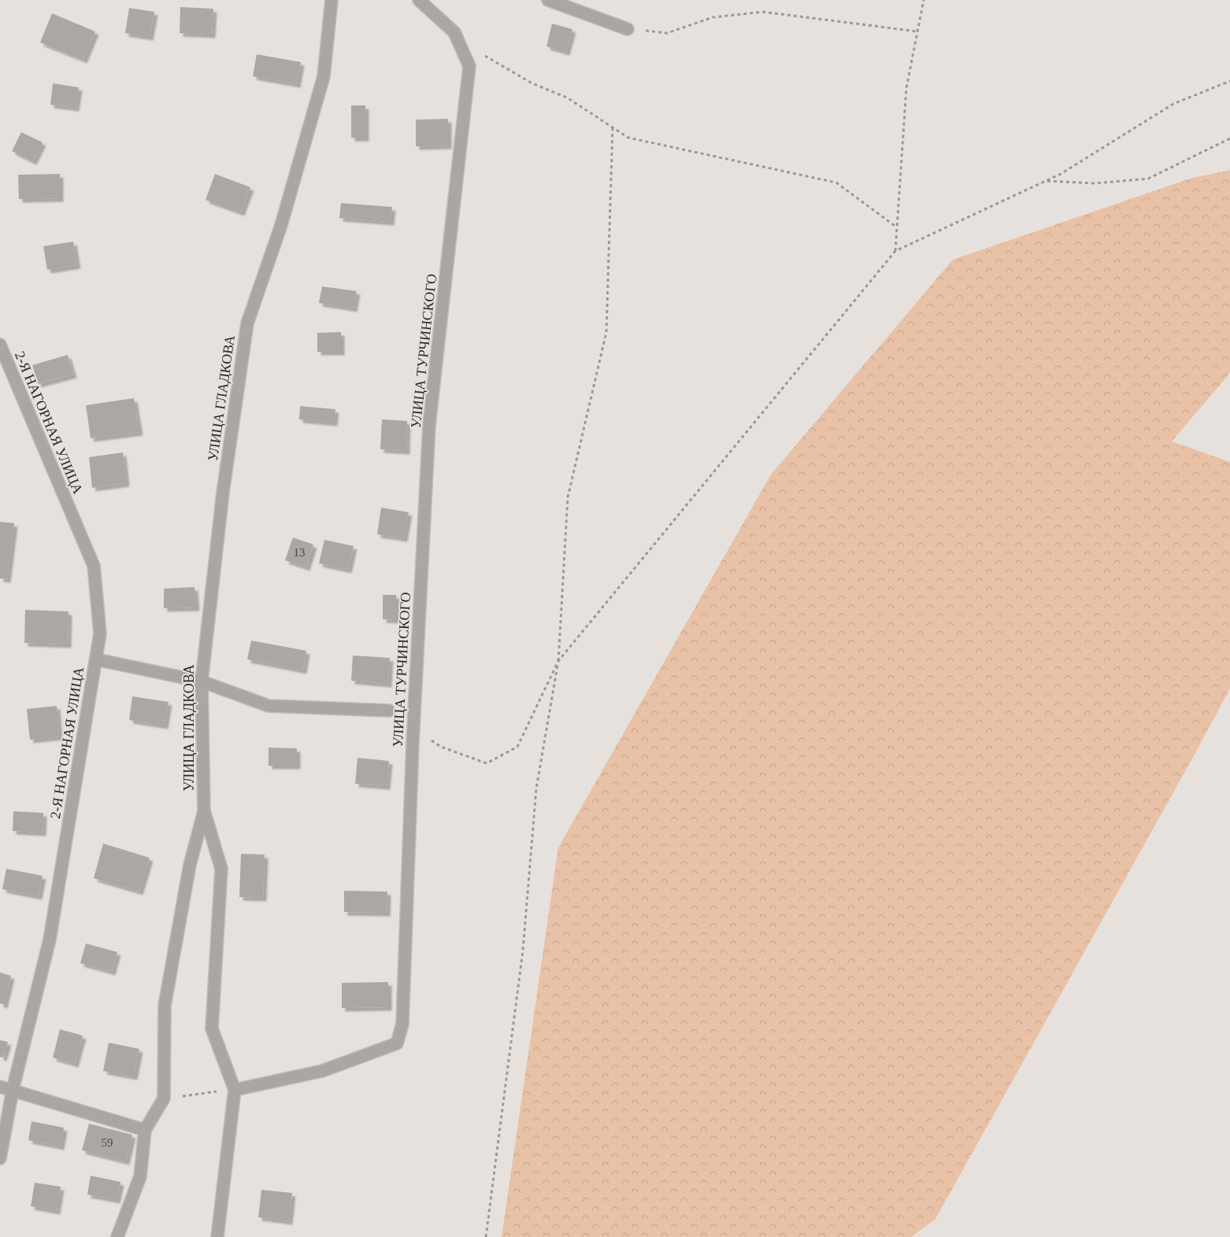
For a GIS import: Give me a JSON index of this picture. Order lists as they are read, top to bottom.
{
  "streets": {
    "street": ["УЛИЦА ТУРЧИНСКОГО", "УЛИЦА ГЛАДКОВА", "2-Я НАГОРНАЯ УЛИЦА"]
  },
  "crossings": [
    ["УЛИЦА ТУРЧИНСКОГО", "УЛИЦА ГЛАДКОВА"]
  ],
  "house_numbers": ["13", "59"]
}
